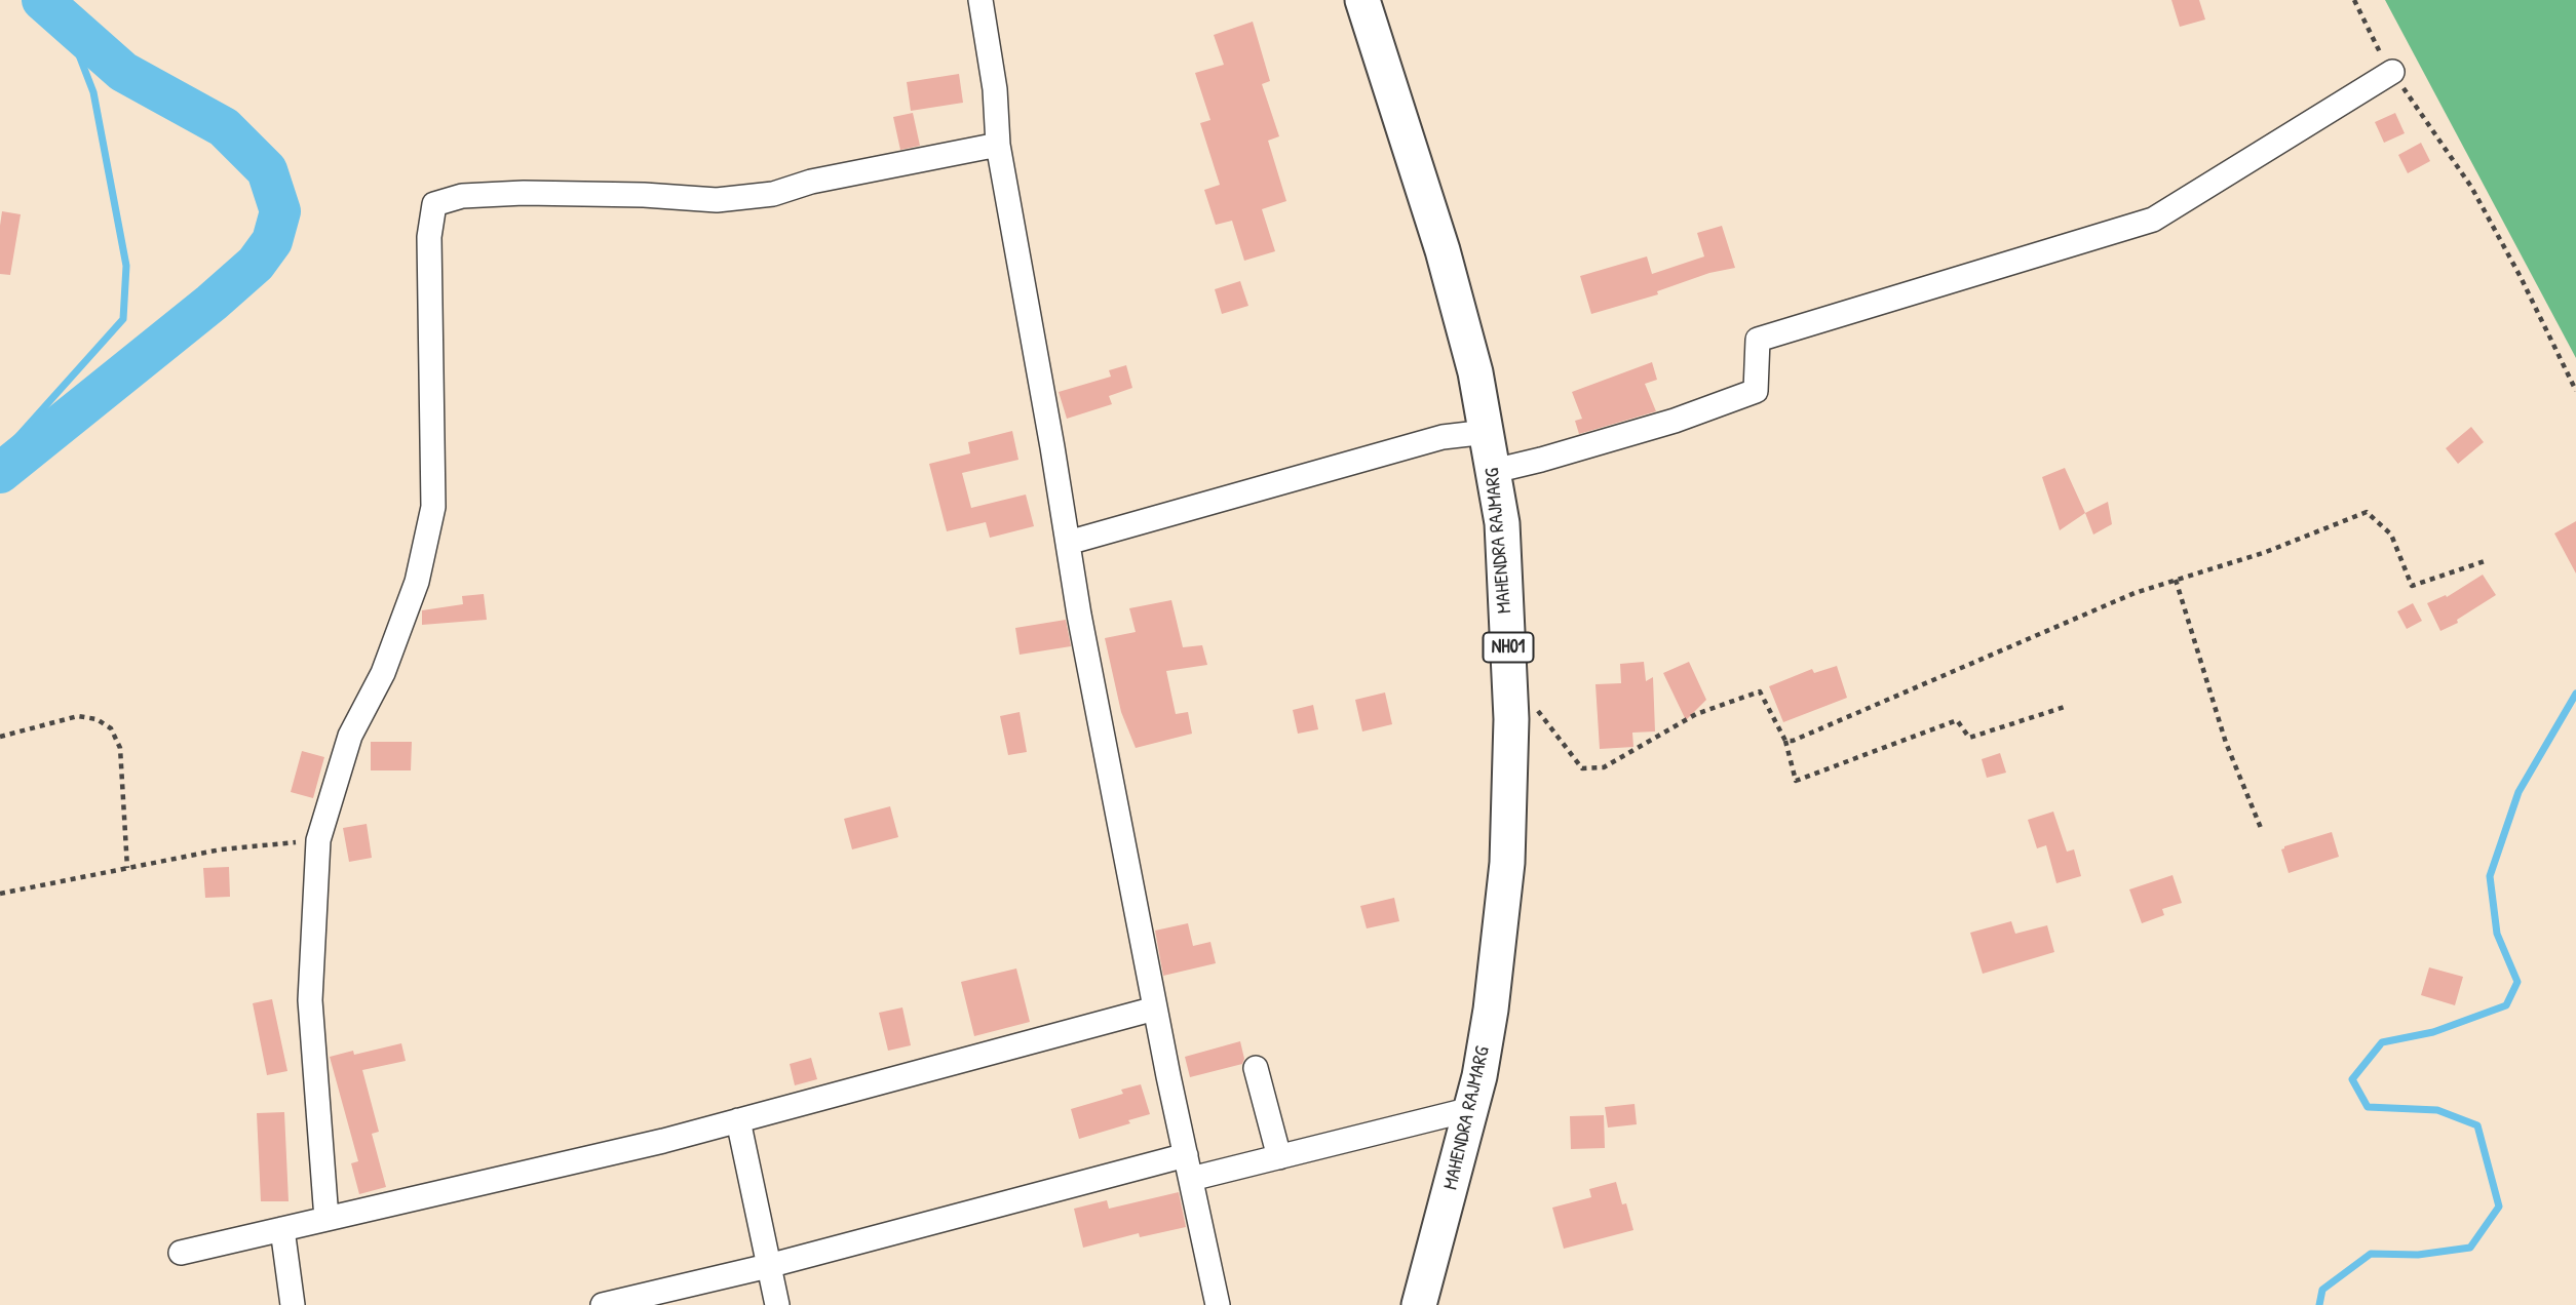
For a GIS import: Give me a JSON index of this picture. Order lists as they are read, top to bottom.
{
  "streets": {
    "highway": ["MAHENDRA RAJMARG", "NH01"]
  }
}
